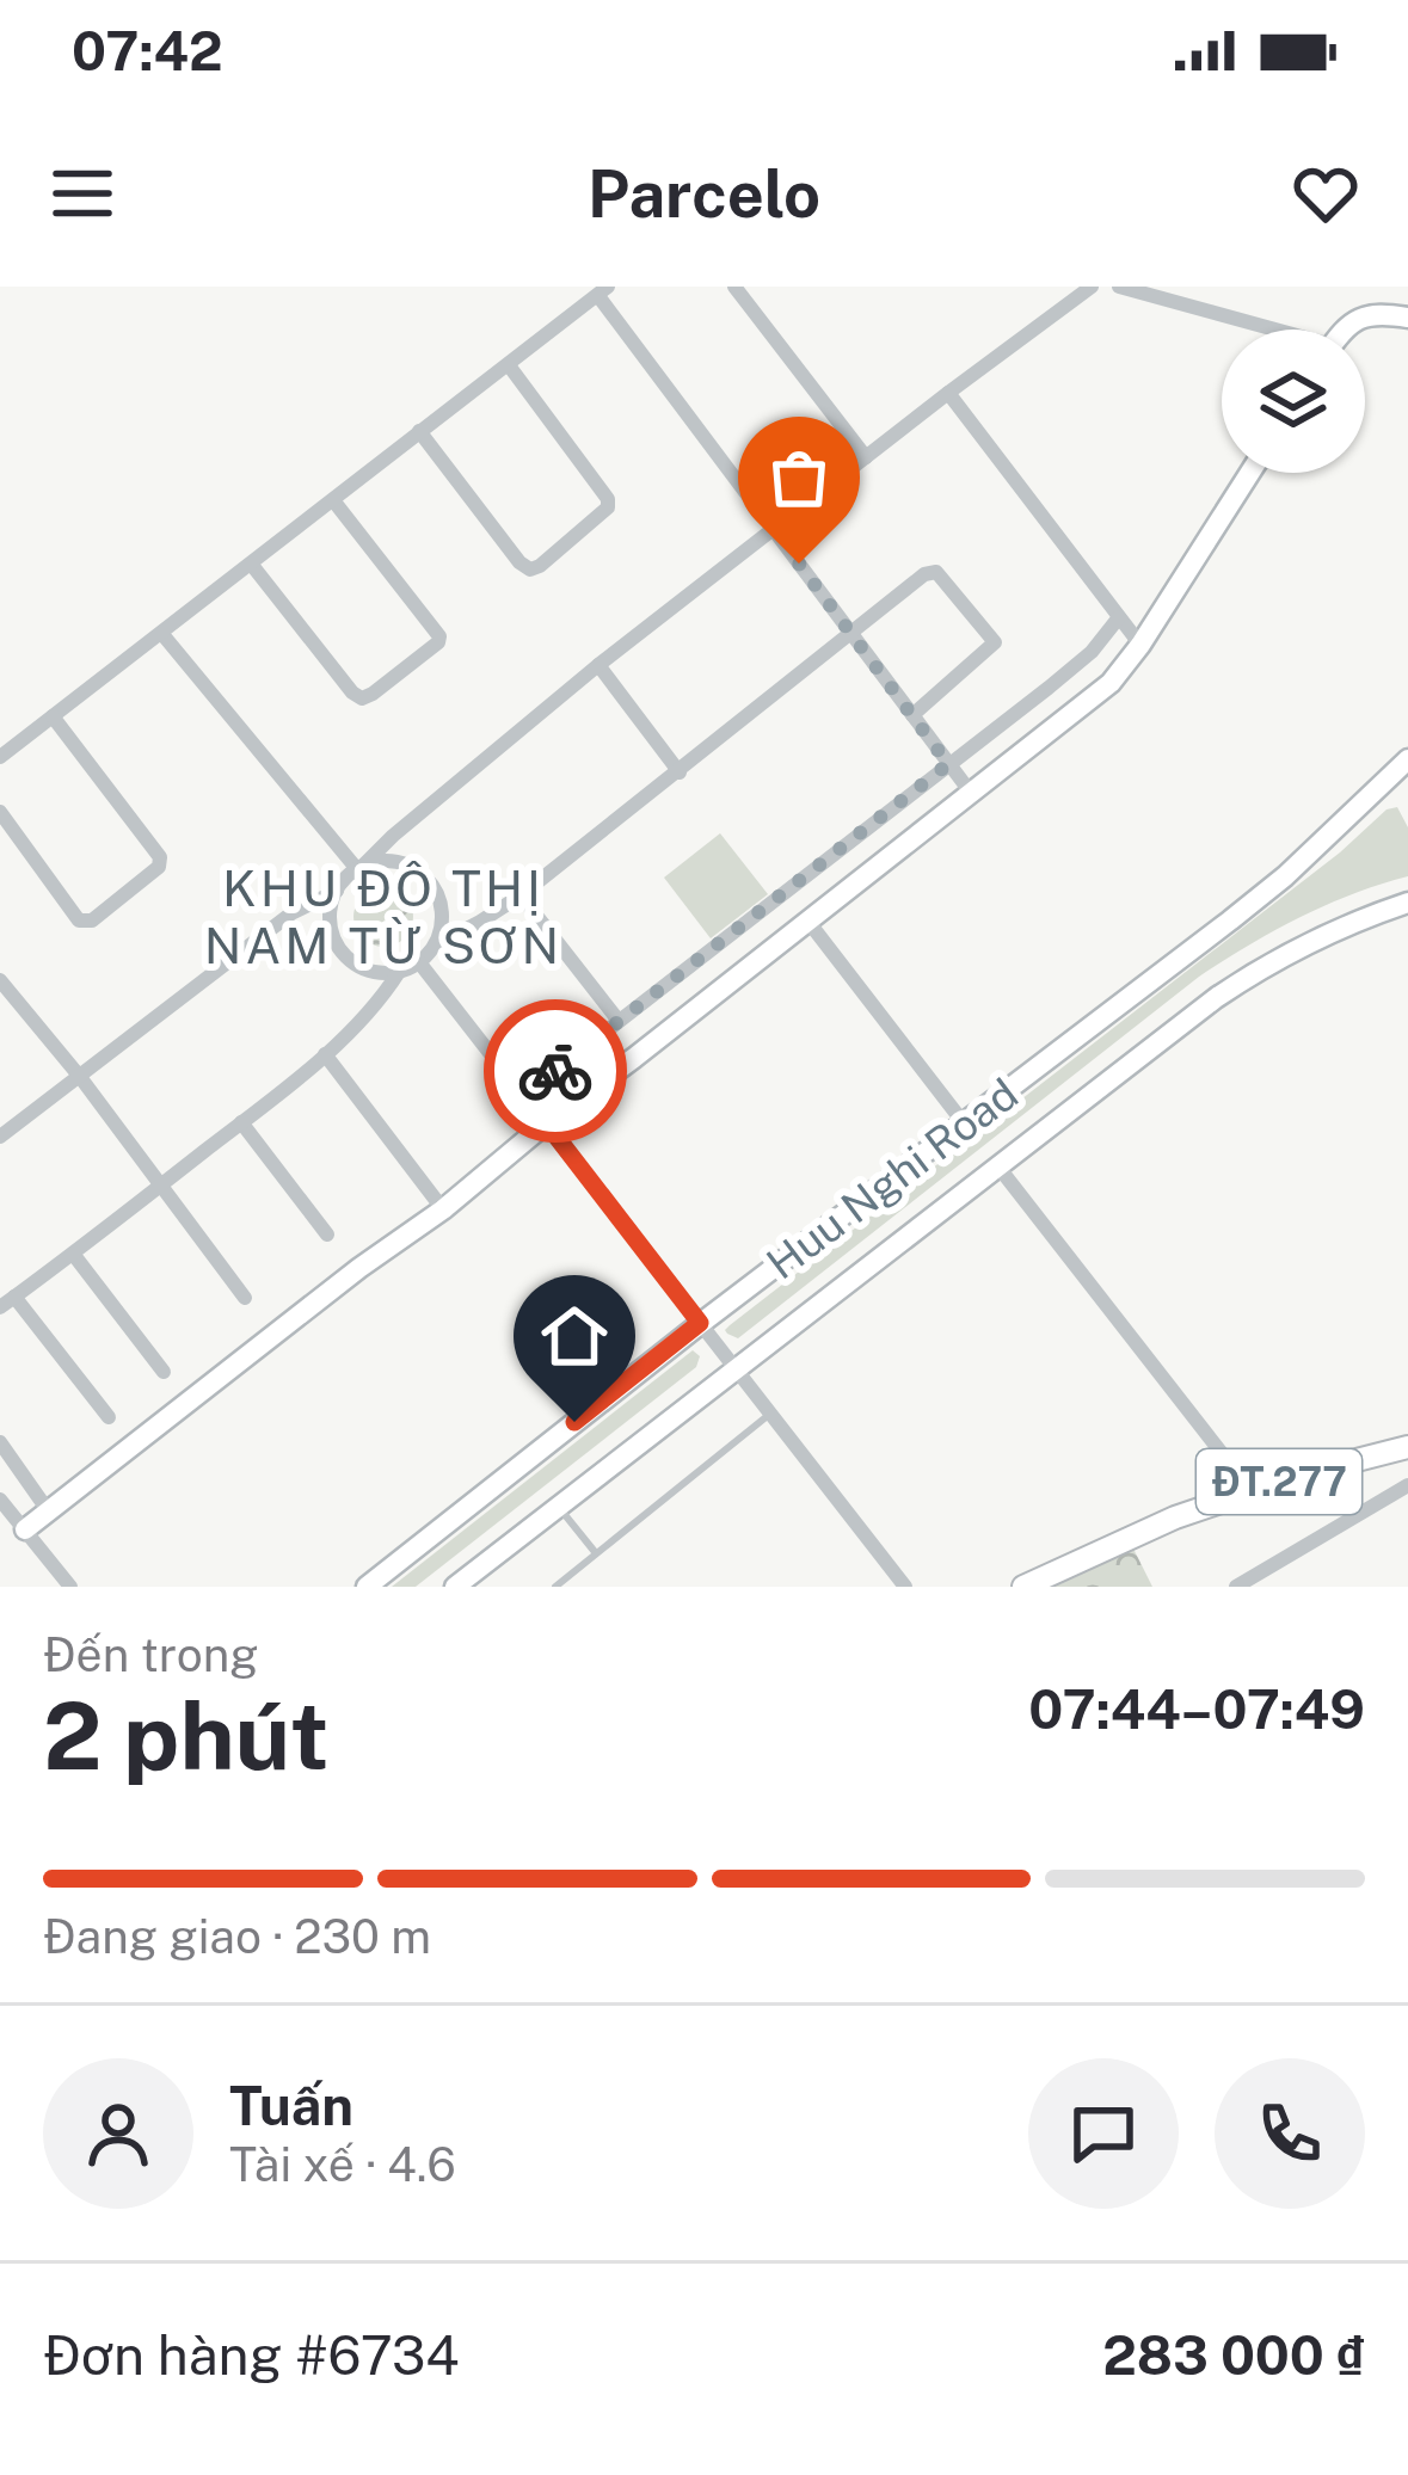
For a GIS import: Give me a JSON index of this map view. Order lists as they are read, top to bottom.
{
  "streets": {
    "main road": ["Huu Nghi Road", "ĐT.277"]
  },
  "districts": ["KHU ĐÔ THỊ NAM TỪ SƠN"],
  "page": {
    "status": "07:42",
    "header": "Parcelo",
    "heading": ["2 phút", "Đến trong", "07:44–07:49"],
    "panel": [
      "Tuấn",
      "Tài xế · 4.6",
      "Đơn hàng #6734",
      "283 000 ₫"
    ],
    "bar": "Đang giao · 230 m"
  }
}
